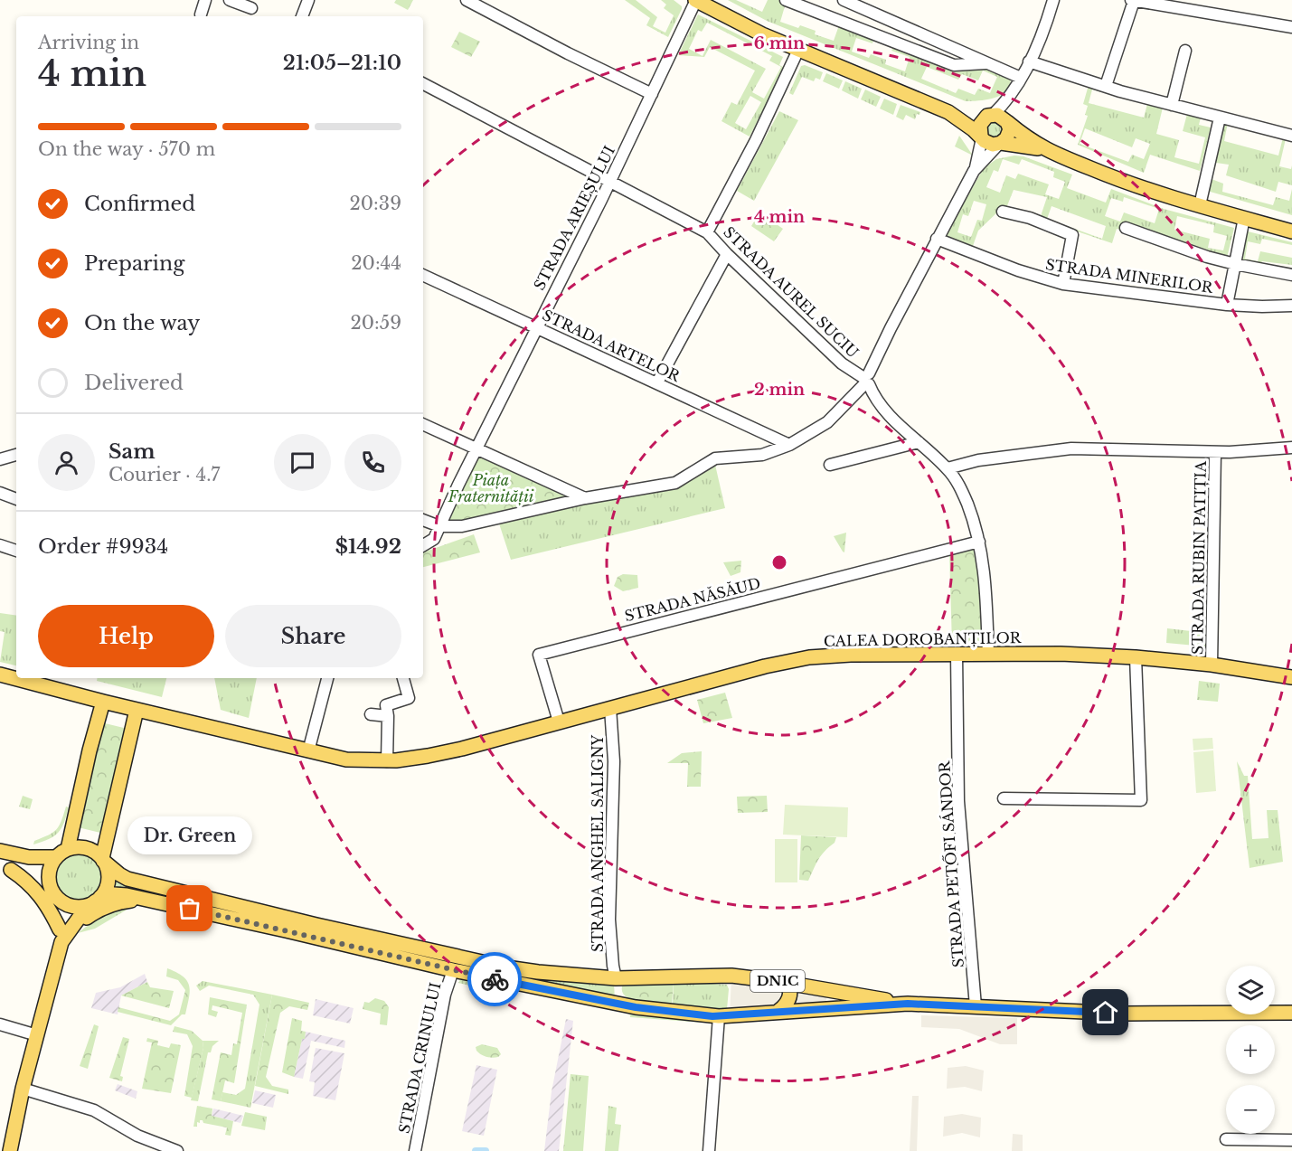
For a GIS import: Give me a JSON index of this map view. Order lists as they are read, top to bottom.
{
  "streets": {
    "main road": ["CALEA DOROBANȚILOR", "DN1C"],
    "street": [
      "STRADA ARIEȘULUI",
      "STRADA MINERILOR",
      "STRADA AUREL SUCIU",
      "STRADA ARTELOR",
      "STRADA RUBIN PATIȚIA",
      "STRADA NĂSĂUD",
      "STRADA ANGHEL SALIGNY",
      "STRADA PETŐFI SÁNDOR",
      "STRADA CRINULUI"
    ]
  },
  "crossings": [
    ["STRADA ARIEȘULUI", "STRADA ARTELOR"],
    ["STRADA AUREL SUCIU", "STRADA NĂSĂUD"],
    ["STRADA AUREL SUCIU", "CALEA DOROBANȚILOR"],
    ["STRADA RUBIN PATIȚIA", "CALEA DOROBANȚILOR"],
    ["STRADA NĂSĂUD", "CALEA DOROBANȚILOR"],
    ["CALEA DOROBANȚILOR", "STRADA ANGHEL SALIGNY"],
    ["CALEA DOROBANȚILOR", "STRADA PETŐFI SÁNDOR"],
    ["STRADA ANGHEL SALIGNY", "DN1C"],
    ["STRADA PETŐFI SÁNDOR", "DN1C"],
    ["DN1C", "STRADA CRINULUI"]
  ],
  "parks": ["Piața Fraternității"],
  "places": ["Dr. Green"],
  "page": {
    "heading": ["4 min", "Arriving in", "21:05–21:10"],
    "panel": [
      "Sam",
      "Courier · 4.7",
      "Order #9934",
      "$14.92"
    ],
    "bar": "On the way · 570 m",
    "list": [
      ["Confirmed", "20:39"],
      ["Preparing", "20:44"],
      ["On the way", "20:59"],
      "Delivered"
    ],
    "buttons": ["Help", "Share"],
    "bubble": "Dr. Green",
    "map_buttons": ["+", "−"]
  },
  "rings": ["6 min", "4 min", "2 min"]
}
